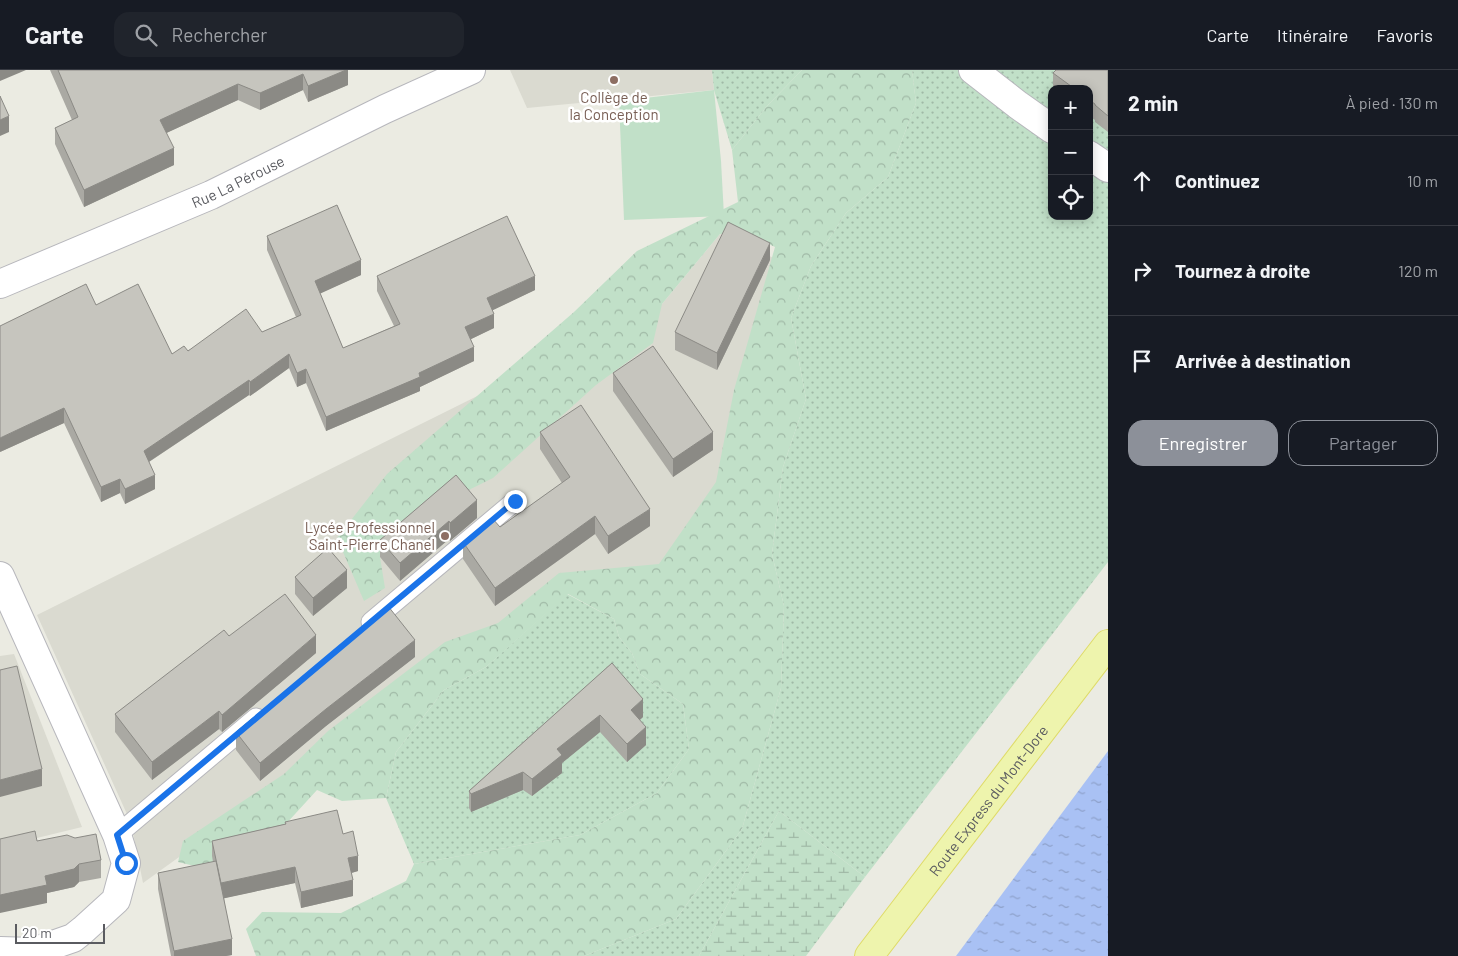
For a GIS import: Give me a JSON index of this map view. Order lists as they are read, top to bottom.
{
  "streets": {
    "main road": ["Route Express du Mont-Dore"],
    "street": ["Rue La Pérouse"]
  },
  "places": ["Collège de la Conception", "Lycée Professionnel Saint-Pierre Chanel"],
  "scale_bar": "20 m",
  "page": {
    "header": "Carte",
    "search": "Rechercher",
    "nav": ["Carte", "Itinéraire", "Favoris"],
    "heading": ["2 min", "À pied · 130 m"],
    "map_buttons": ["+", "−"],
    "list": [
      ["Continuez", "10 m"],
      ["Tournez à droite", "120 m"],
      "Arrivée à destination"
    ],
    "buttons": ["Enregistrer", "Partager"],
    "scale": "20 m"
  }
}
